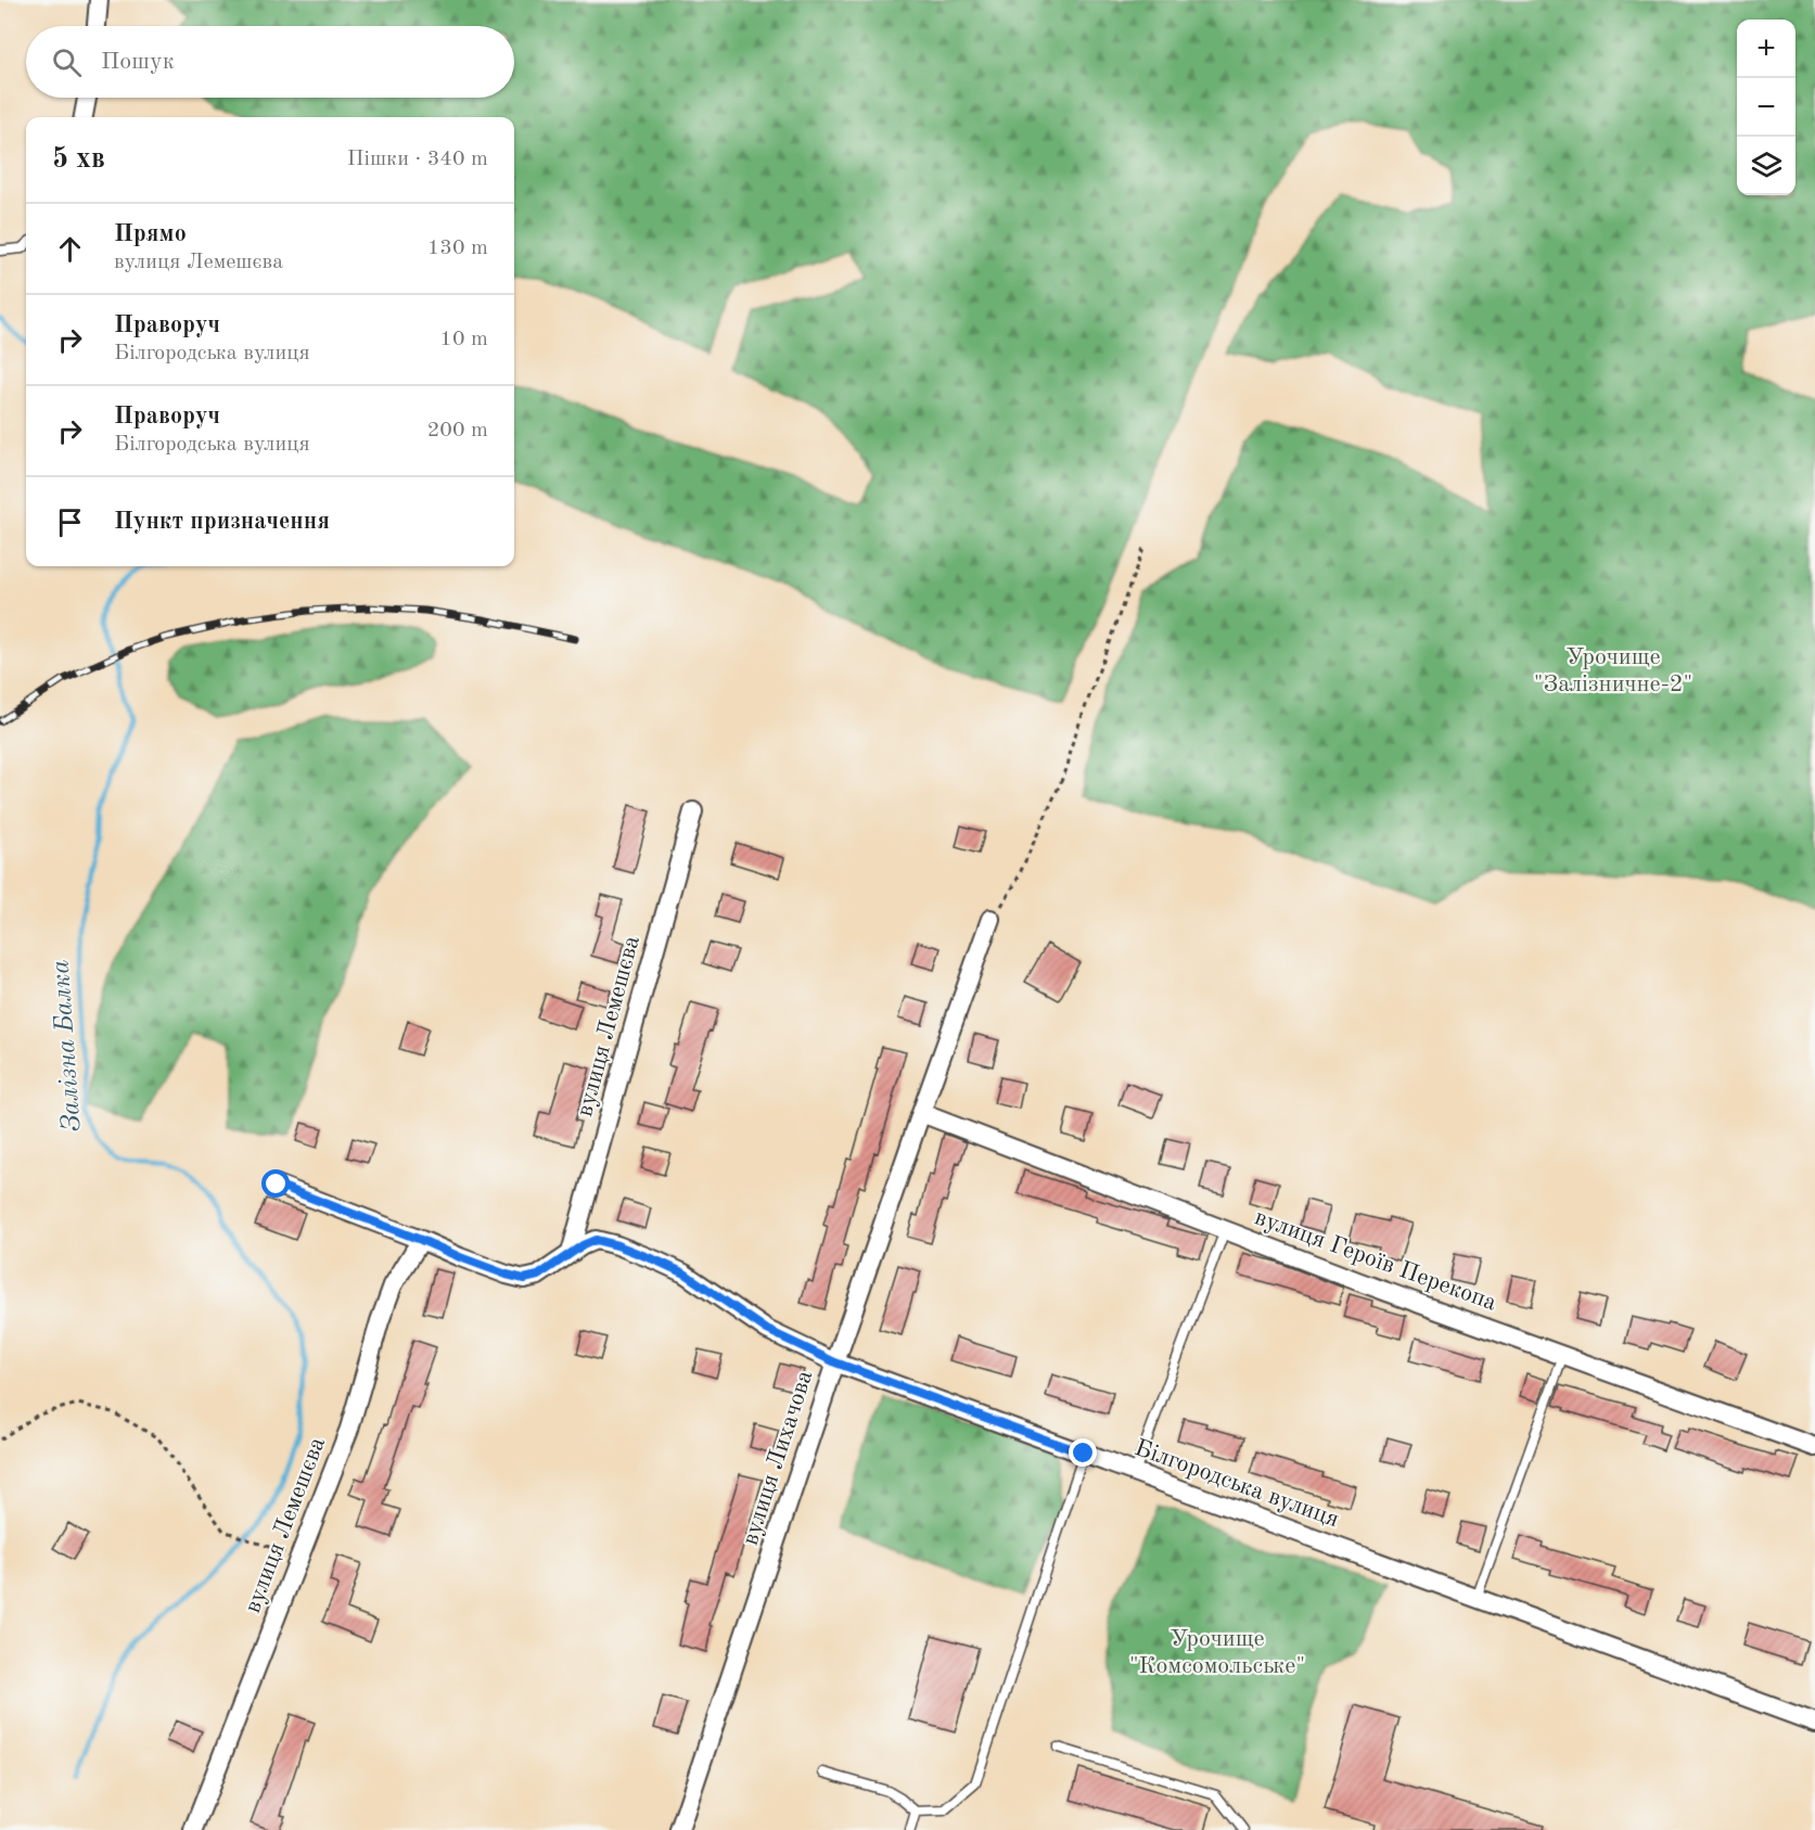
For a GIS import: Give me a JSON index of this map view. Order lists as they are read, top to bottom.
{
  "streets": {
    "street": [
      "вулиця Лемешєва",
      "вулиця Героїв Перекопа",
      "вулиця Лихачова",
      "Білгородська вулиця"
    ]
  },
  "crossings": [
    ["вулиця Лемешєва", "Білгородська вулиця"],
    ["вулиця Героїв Перекопа", "вулиця Лихачова"],
    ["вулиця Лихачова", "Білгородська вулиця"]
  ],
  "water": ["Залізна Балка"],
  "parks": ["Урочище \"Залізничне-2\"", "Урочище \"Комсомольське\""],
  "page": {
    "map_buttons": ["+", "−"],
    "search": "Пошук",
    "heading": ["5 хв", "Пішки · 340 m"],
    "list": [
      ["Прямо", "вулиця Лемешєва", "130 m"],
      ["Праворуч", "Білгородська вулиця", "10 m"],
      ["Праворуч", "Білгородська вулиця", "200 m"],
      "Пункт призначення"
    ]
  }
}
